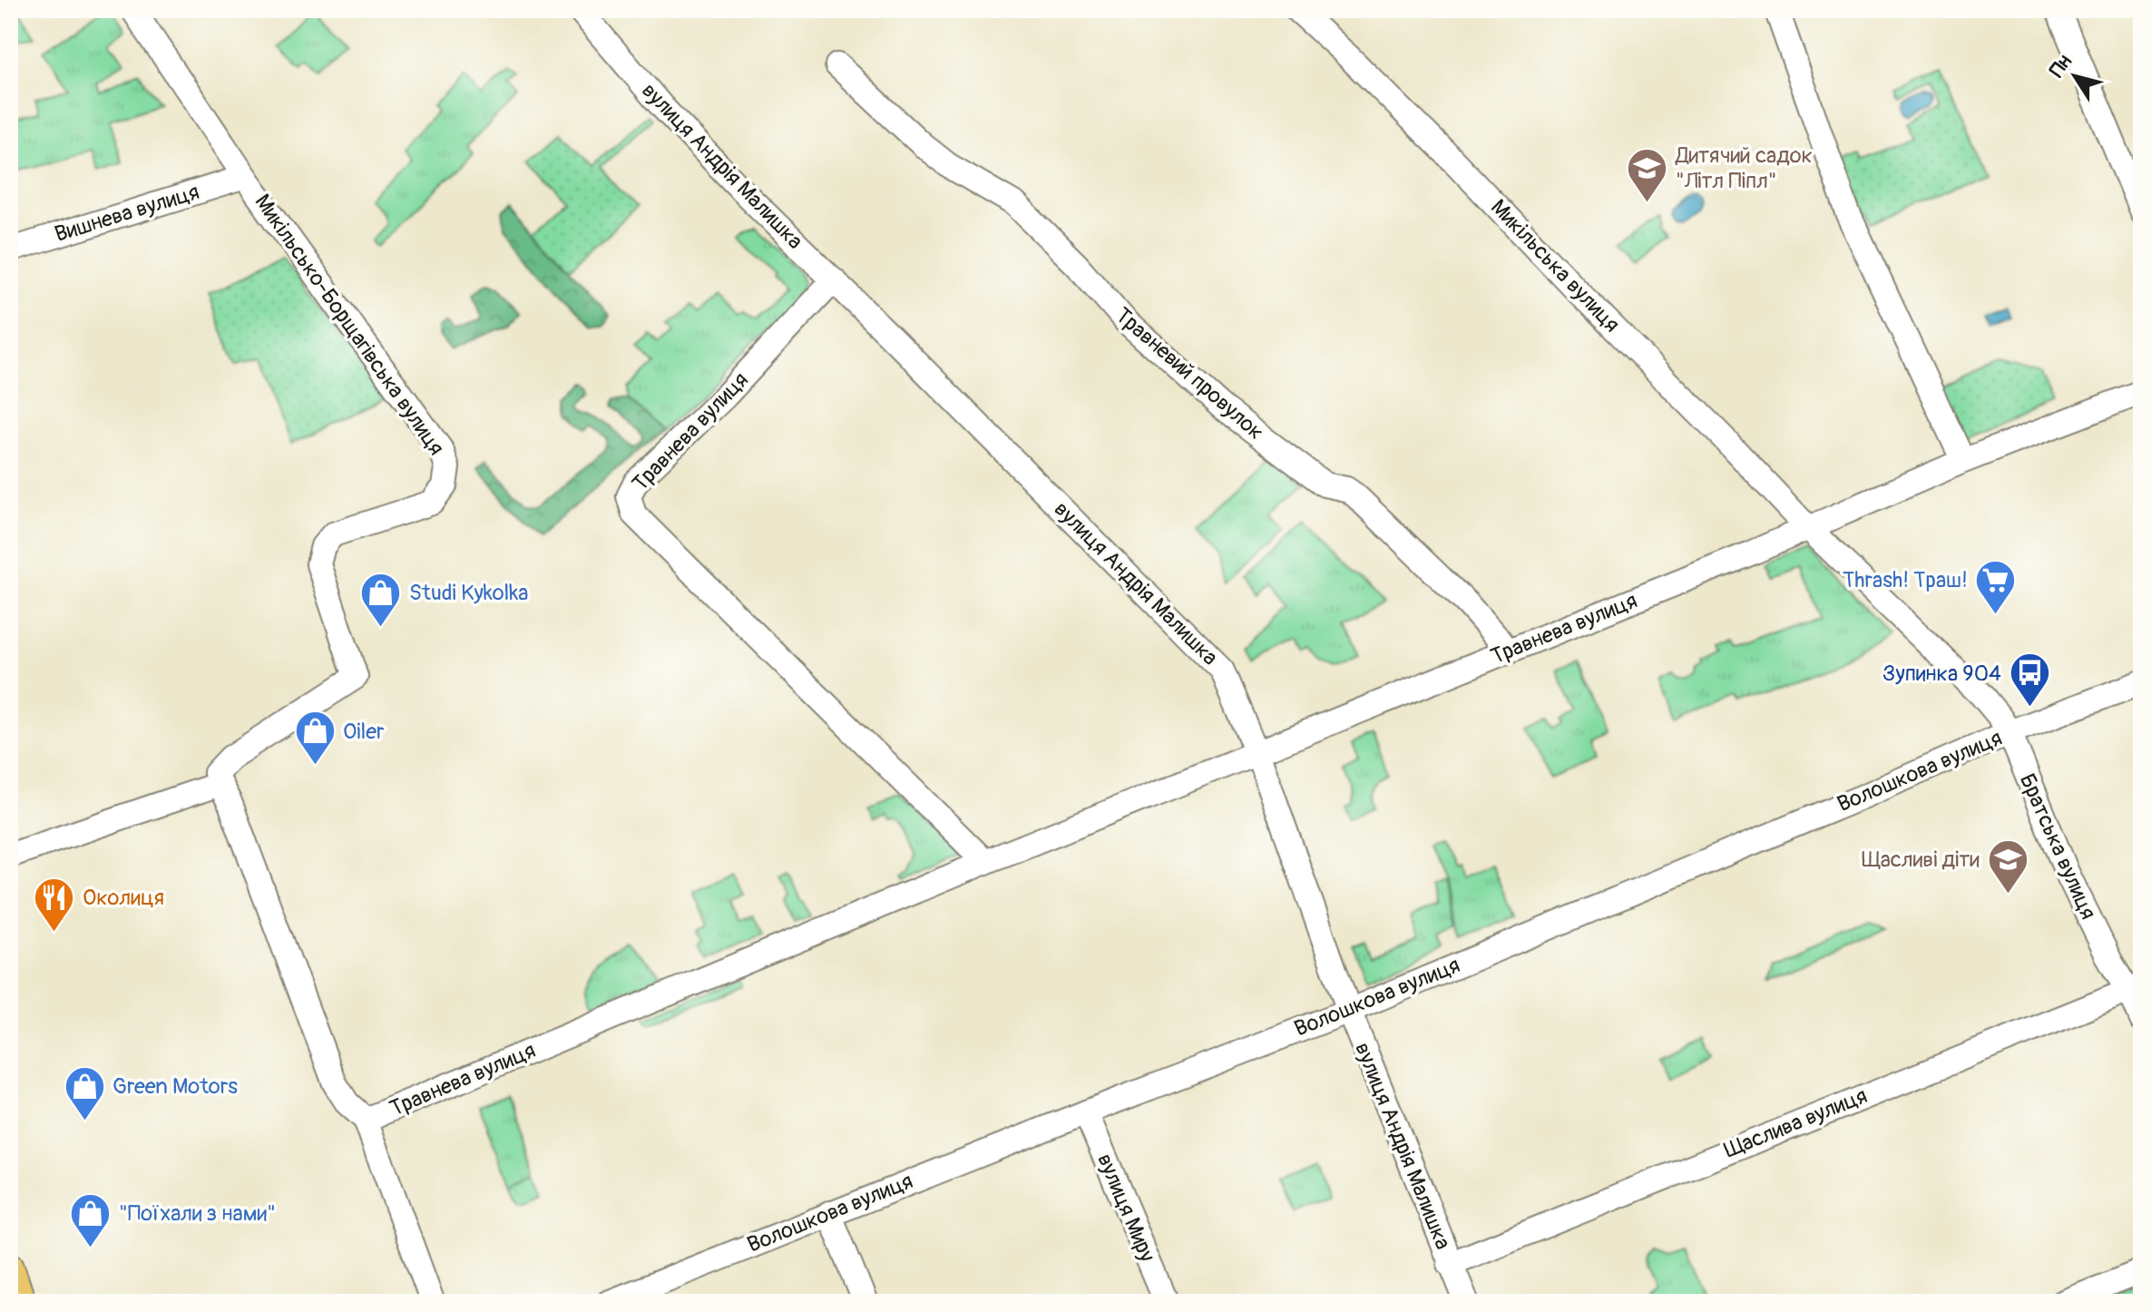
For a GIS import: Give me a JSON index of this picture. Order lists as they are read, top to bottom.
{
  "streets": {
    "street": [
      "вулиця Андрія Малишка",
      "Вишнева вулиця",
      "Микільська вулиця",
      "Микільсько-Борщагівська вулиця",
      "Травневий провулок",
      "Травнева вулиця",
      "Волошкова вулиця",
      "Братська вулиця",
      "Щаслива вулиця",
      "вулиця Миру"
    ]
  },
  "crossings": [
    ["вулиця Андрія Малишка", "Травнева вулиця"],
    ["вулиця Андрія Малишка", "Волошкова вулиця"],
    ["вулиця Андрія Малишка", "Щаслива вулиця"],
    ["Вишнева вулиця", "Микільсько-Борщагівська вулиця"],
    ["Микільська вулиця", "Травнева вулиця"],
    ["Микільська вулиця", "Братська вулиця"],
    ["Микільсько-Борщагівська вулиця", "Травнева вулиця"],
    ["Травневий провулок", "Травнева вулиця"],
    ["Травнева вулиця", "Братська вулиця"],
    ["Волошкова вулиця", "Братська вулиця"],
    ["Волошкова вулиця", "вулиця Миру"],
    ["Братська вулиця", "Щаслива вулиця"]
  ],
  "places": {
    "school or university": ["Дитячий садок \"Літл Піпл\"", "Щасливі діти"],
    "supermarket": ["Thrash! Траш!"],
    "shop": [
      "Studi Kykolka",
      "Oiler",
      "Green Motors",
      "\"Поїхали з нами\""
    ],
    "bus stop": ["Зупинка 904"],
    "restaurant": ["Околиця"]
  },
  "north": "top left"
}
